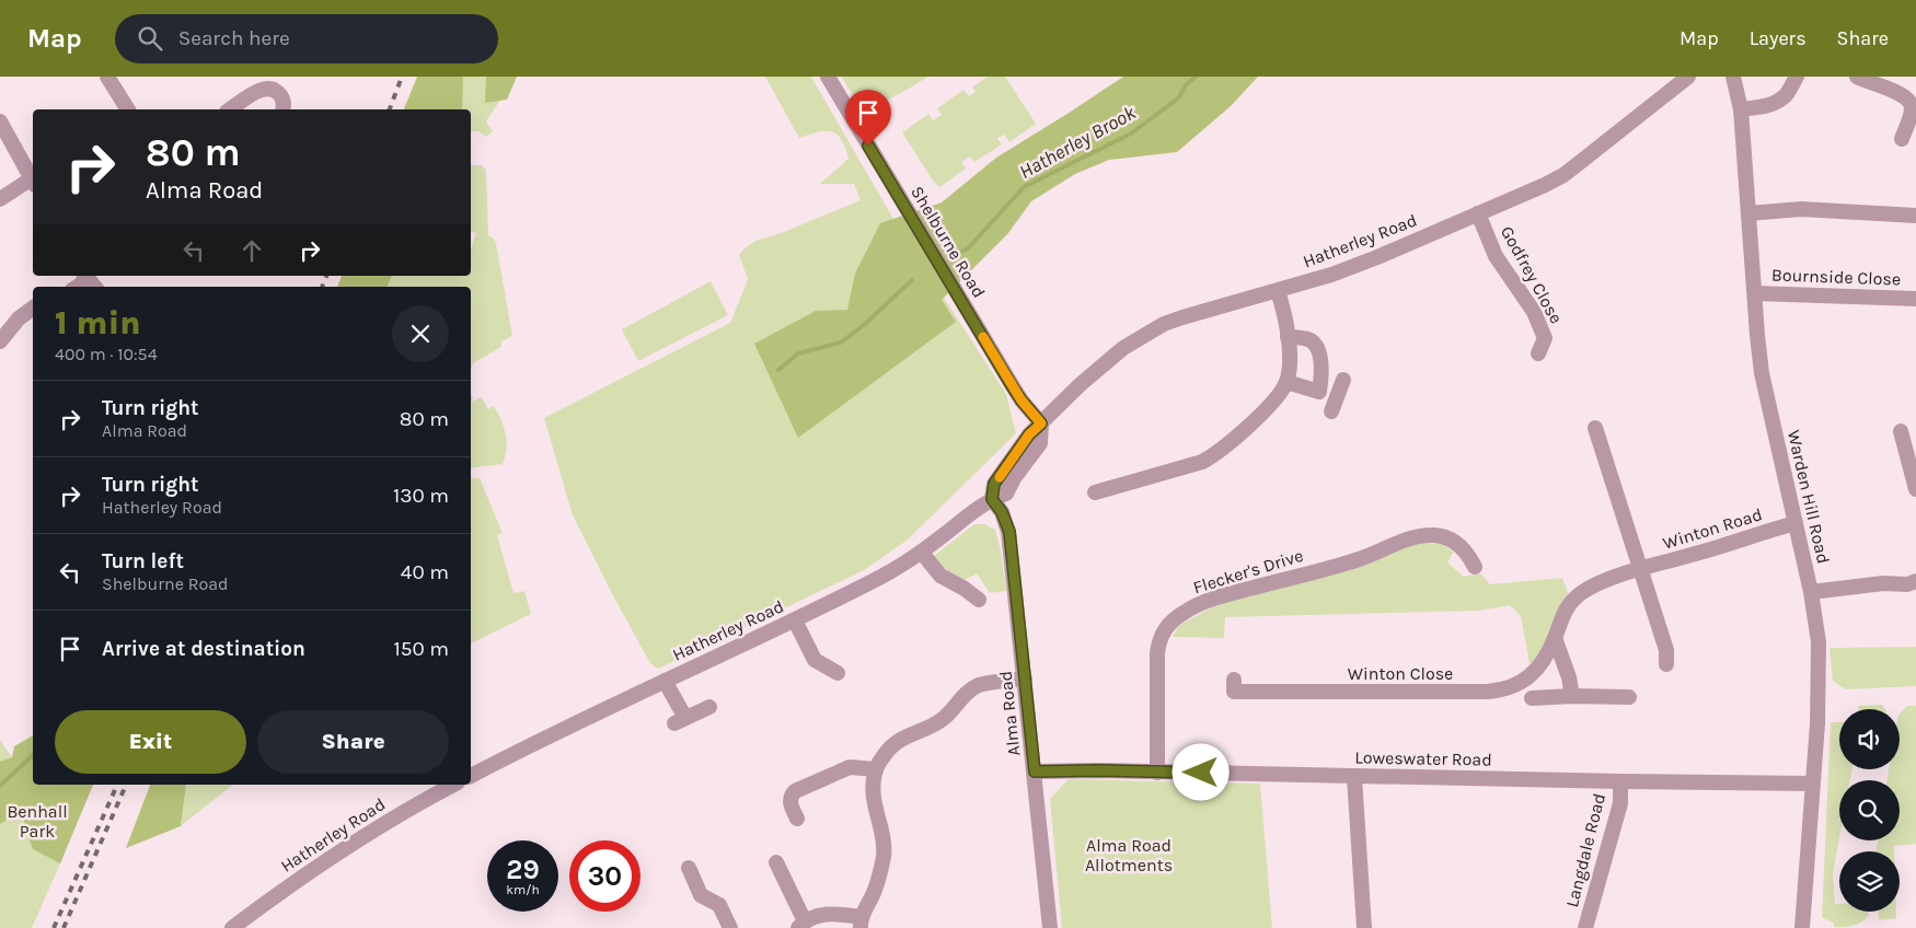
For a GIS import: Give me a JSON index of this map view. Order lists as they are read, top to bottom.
{
  "streets": {
    "street": [
      "Hatherley Road",
      "Shelburne Road",
      "Godfrey Close",
      "Bournside Close",
      "Warden Hill Road",
      "Winton Road",
      "Flecker's Drive",
      "Winton Close",
      "Alma Road",
      "Loweswater Road",
      "Langdale Road"
    ]
  },
  "crossings": [
    ["Hatherley Road", "Shelburne Road"],
    ["Hatherley Road", "Godfrey Close"],
    ["Hatherley Road", "Alma Road"],
    ["Bournside Close", "Warden Hill Road"],
    ["Warden Hill Road", "Winton Road"],
    ["Warden Hill Road", "Loweswater Road"],
    ["Winton Road", "Winton Close"],
    ["Flecker's Drive", "Loweswater Road"],
    ["Alma Road", "Loweswater Road"],
    ["Loweswater Road", "Langdale Road"]
  ],
  "water": ["Hatherley Brook"],
  "parks": ["Benhall Park", "Alma Road Allotments"],
  "page": {
    "header": "Map",
    "search": "Search here",
    "nav": ["Map", "Layers", "Share"],
    "turn": ["80 m", "Alma Road"],
    "heading": ["1 min", "400 m · 10:54"],
    "list": [
      {
        "name": "Turn right",
        "note": "Alma Road",
        "value": "80 m"
      },
      {
        "name": "Turn right",
        "note": "Hatherley Road",
        "value": "130 m"
      },
      {
        "name": "Turn left",
        "note": "Shelburne Road",
        "value": "40 m"
      },
      {
        "name": "Arrive at destination",
        "value": "150 m"
      }
    ],
    "buttons": ["Exit", "Share"],
    "speed": "29 km/h",
    "limit": "30"
  }
}
